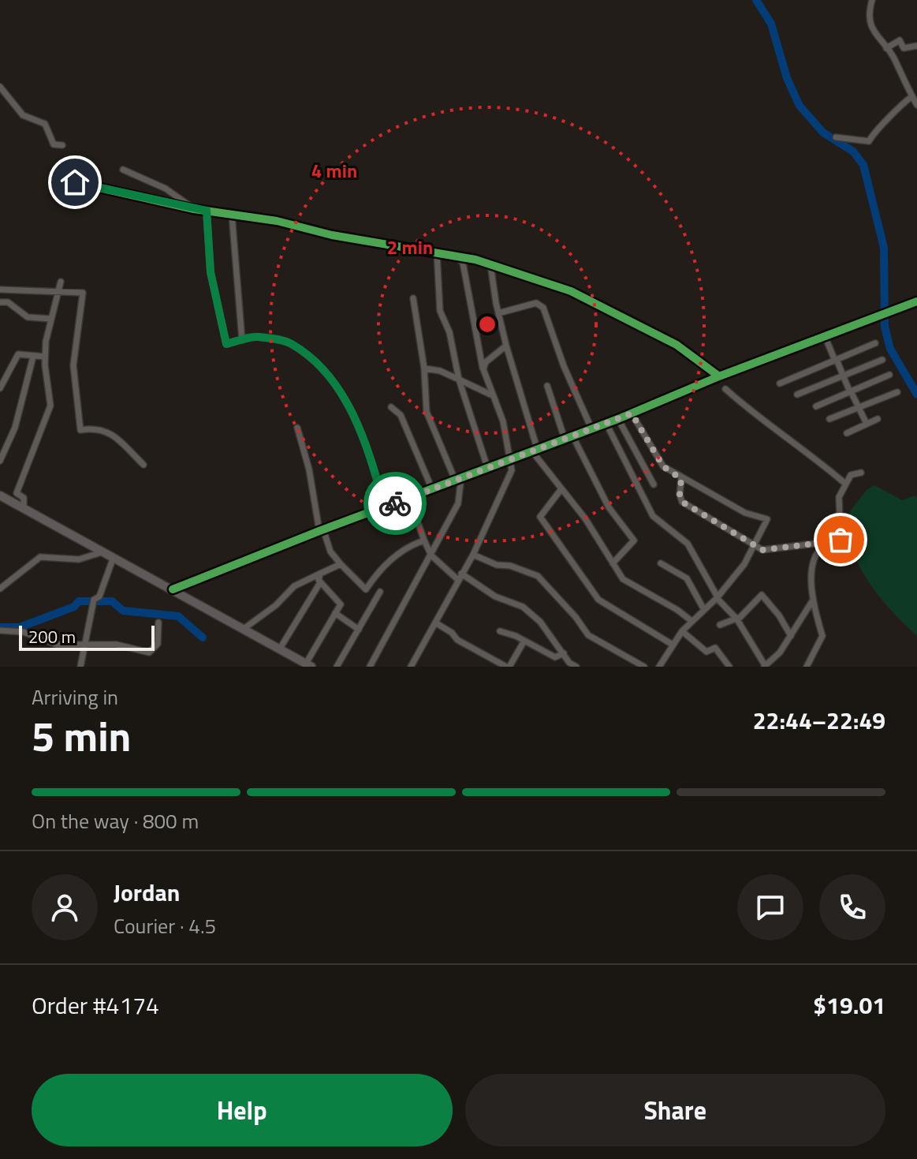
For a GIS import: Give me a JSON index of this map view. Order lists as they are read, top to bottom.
{
  "scale_bar": "200 m",
  "page": {
    "scale": "200 m",
    "heading": ["5 min", "Arriving in", "22:44–22:49"],
    "panel": [
      "Jordan",
      "Courier · 4.5",
      "Order #4174",
      "$19.01"
    ],
    "bar": "On the way · 800 m",
    "buttons": ["Help", "Share"]
  },
  "rings": ["4 min", "2 min"]
}
